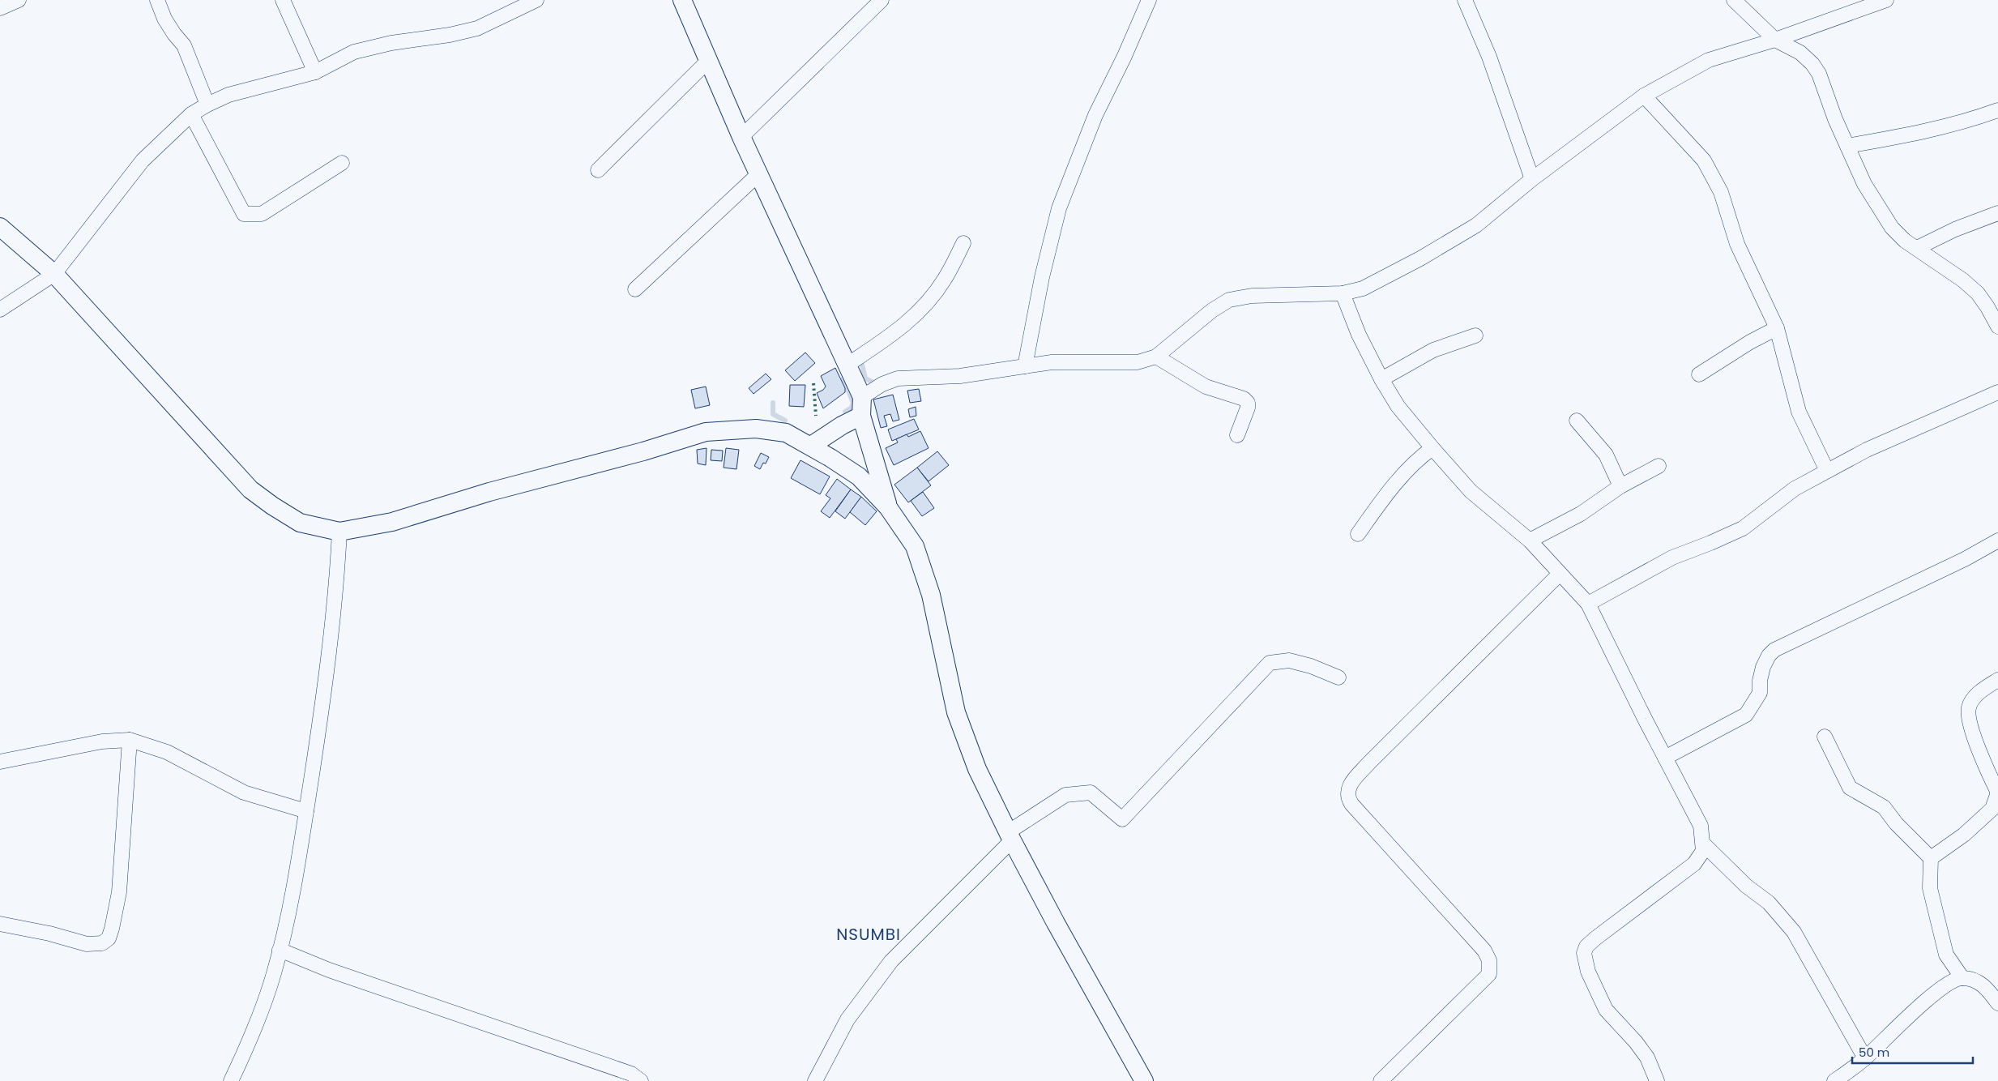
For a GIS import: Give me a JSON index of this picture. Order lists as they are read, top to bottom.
{
  "districts": ["NSUMBI"],
  "scale_bar": "50 m"
}
